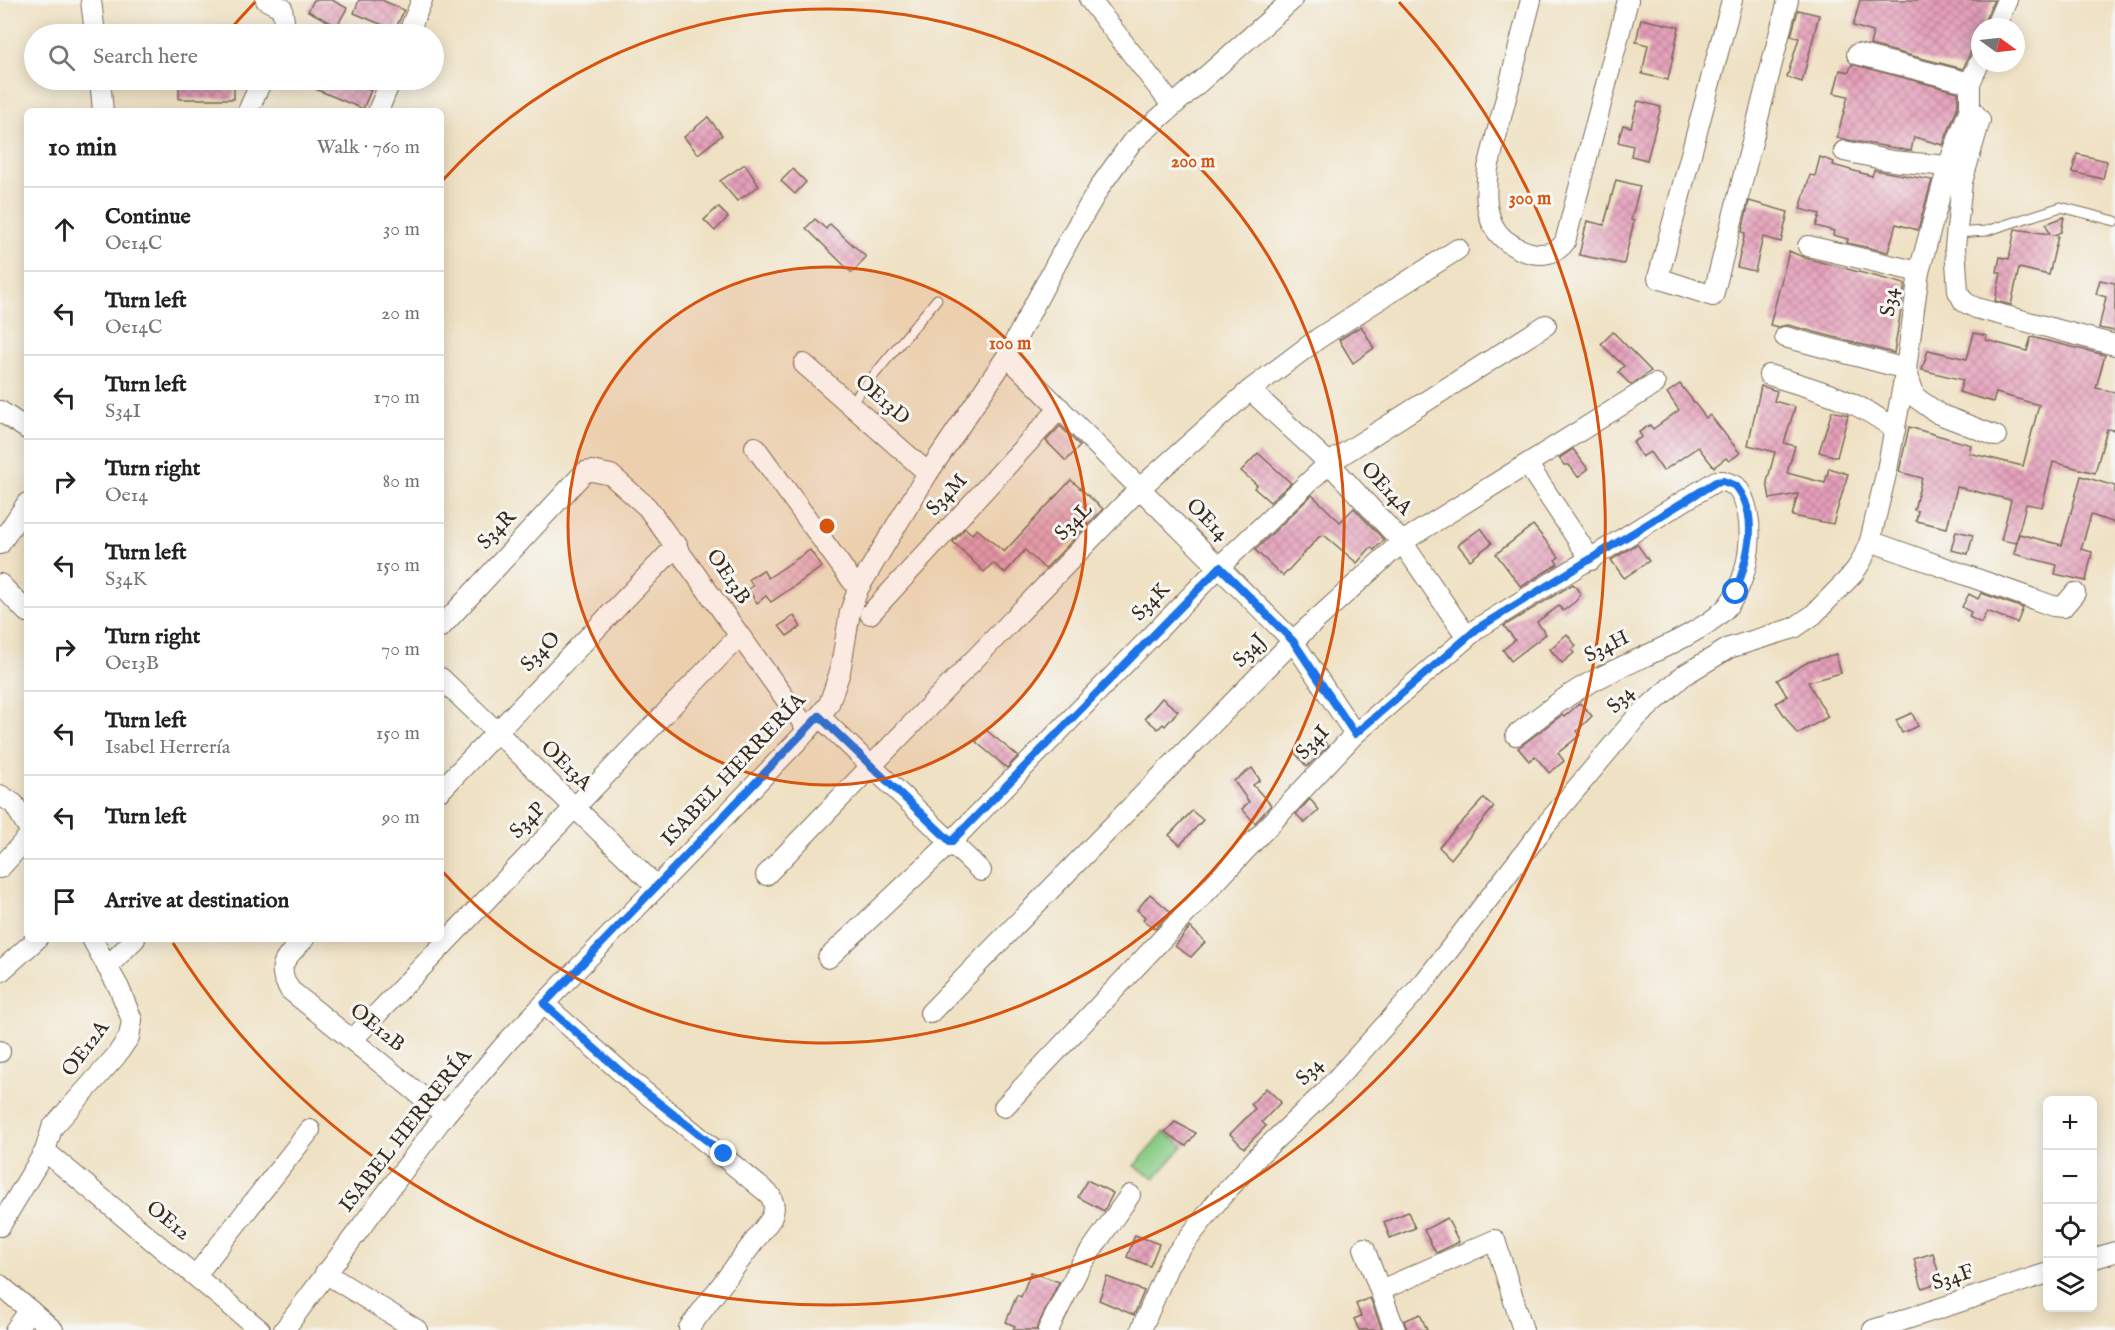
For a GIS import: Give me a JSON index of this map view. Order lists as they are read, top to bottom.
{
  "streets": {
    "street": [
      "S34",
      "OE13D",
      "OE14A",
      "S34M",
      "OE14",
      "S34L",
      "S34R",
      "OE13B",
      "S34K",
      "S34H",
      "S34J",
      "S34O",
      "S34I",
      "OE13A",
      "ISABEL HERRERÍA",
      "S34P",
      "OE12B",
      "OE12A",
      "OE12",
      "S34F"
    ]
  },
  "crossings": [
    ["OE13D", "ISABEL HERRERÍA"],
    ["OE14A", "S34L"],
    ["OE14A", "S34K"],
    ["OE14A", "S34J"],
    ["OE14A", "S34I"],
    ["S34M", "OE14"],
    ["OE14", "S34L"],
    ["OE14", "S34K"],
    ["OE14", "S34J"],
    ["OE14", "S34I"],
    ["OE14", "ISABEL HERRERÍA"],
    ["S34L", "OE13B"],
    ["S34R", "OE13B"],
    ["OE13B", "S34K"],
    ["OE13B", "S34O"],
    ["OE13B", "ISABEL HERRERÍA"],
    ["OE13B", "S34P"],
    ["S34H", "S34I"],
    ["S34O", "OE13A"],
    ["OE13A", "ISABEL HERRERÍA"],
    ["OE13A", "S34P"],
    ["ISABEL HERRERÍA", "OE12B"],
    ["S34P", "OE12B"],
    ["OE12A", "OE12"]
  ],
  "north": "right",
  "page": {
    "search": "Search here",
    "heading": ["10 min", "Walk · 760 m"],
    "list": [
      ["Continue", "Oe14C", "30 m"],
      ["Turn left", "Oe14C", "20 m"],
      ["Turn left", "S34I", "170 m"],
      ["Turn right", "Oe14", "80 m"],
      ["Turn left", "S34K", "150 m"],
      ["Turn right", "Oe13B", "70 m"],
      ["Turn left", "Isabel Herrería", "150 m"],
      ["Turn left", "90 m"],
      "Arrive at destination"
    ],
    "map_buttons": ["+", "−"]
  },
  "rings": ["200 m", "300 m", "100 m"]
}
